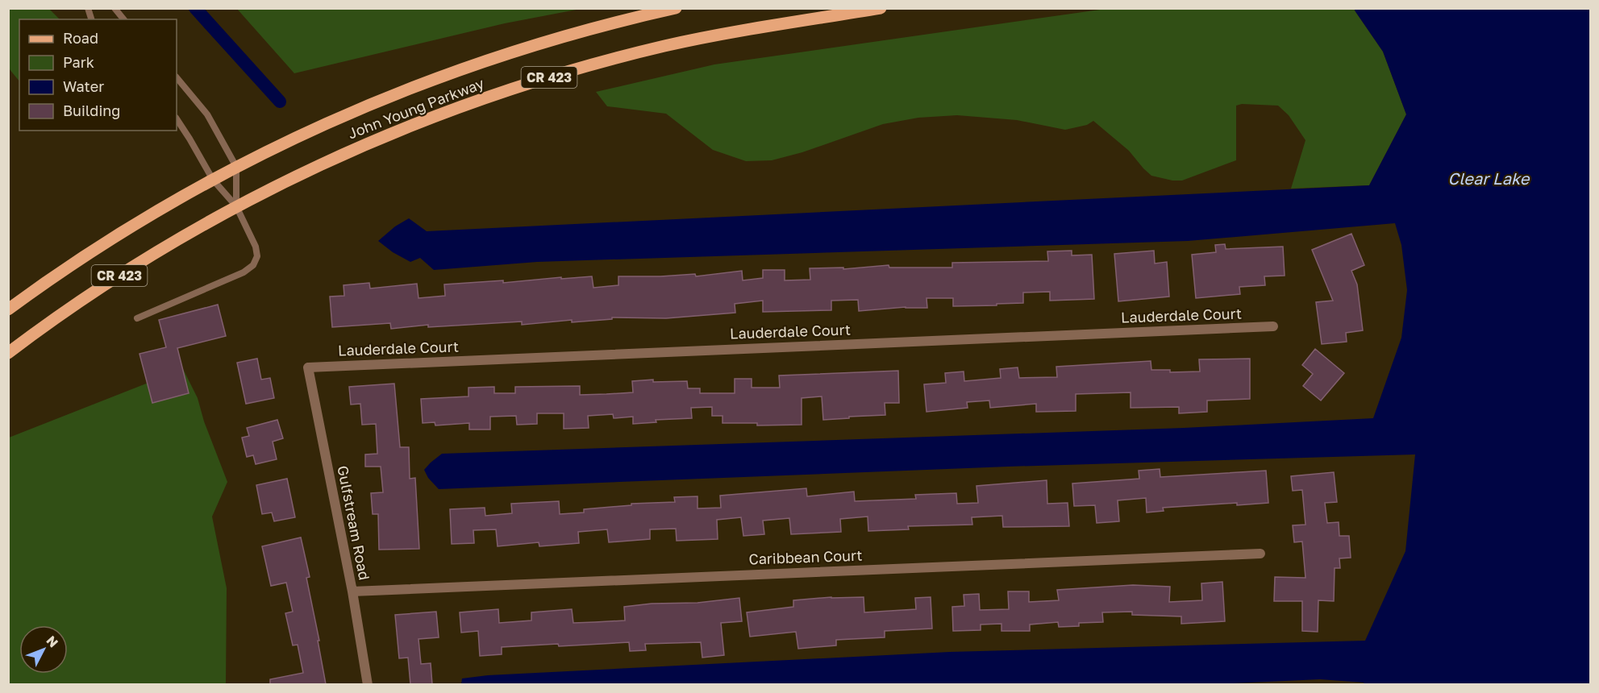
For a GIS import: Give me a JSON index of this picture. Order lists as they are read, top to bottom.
{
  "streets": {
    "main road": ["CR 423", "John Young Parkway"],
    "street": ["Lauderdale Court", "Gulfstream Road", "Caribbean Court"]
  },
  "crossings": [
    ["Lauderdale Court", "Gulfstream Road"],
    ["Gulfstream Road", "Caribbean Court"]
  ],
  "water": ["Clear Lake"],
  "legend": [
    "Road",
    "Park",
    "Water",
    "Building"
  ],
  "north": "top right"
}
